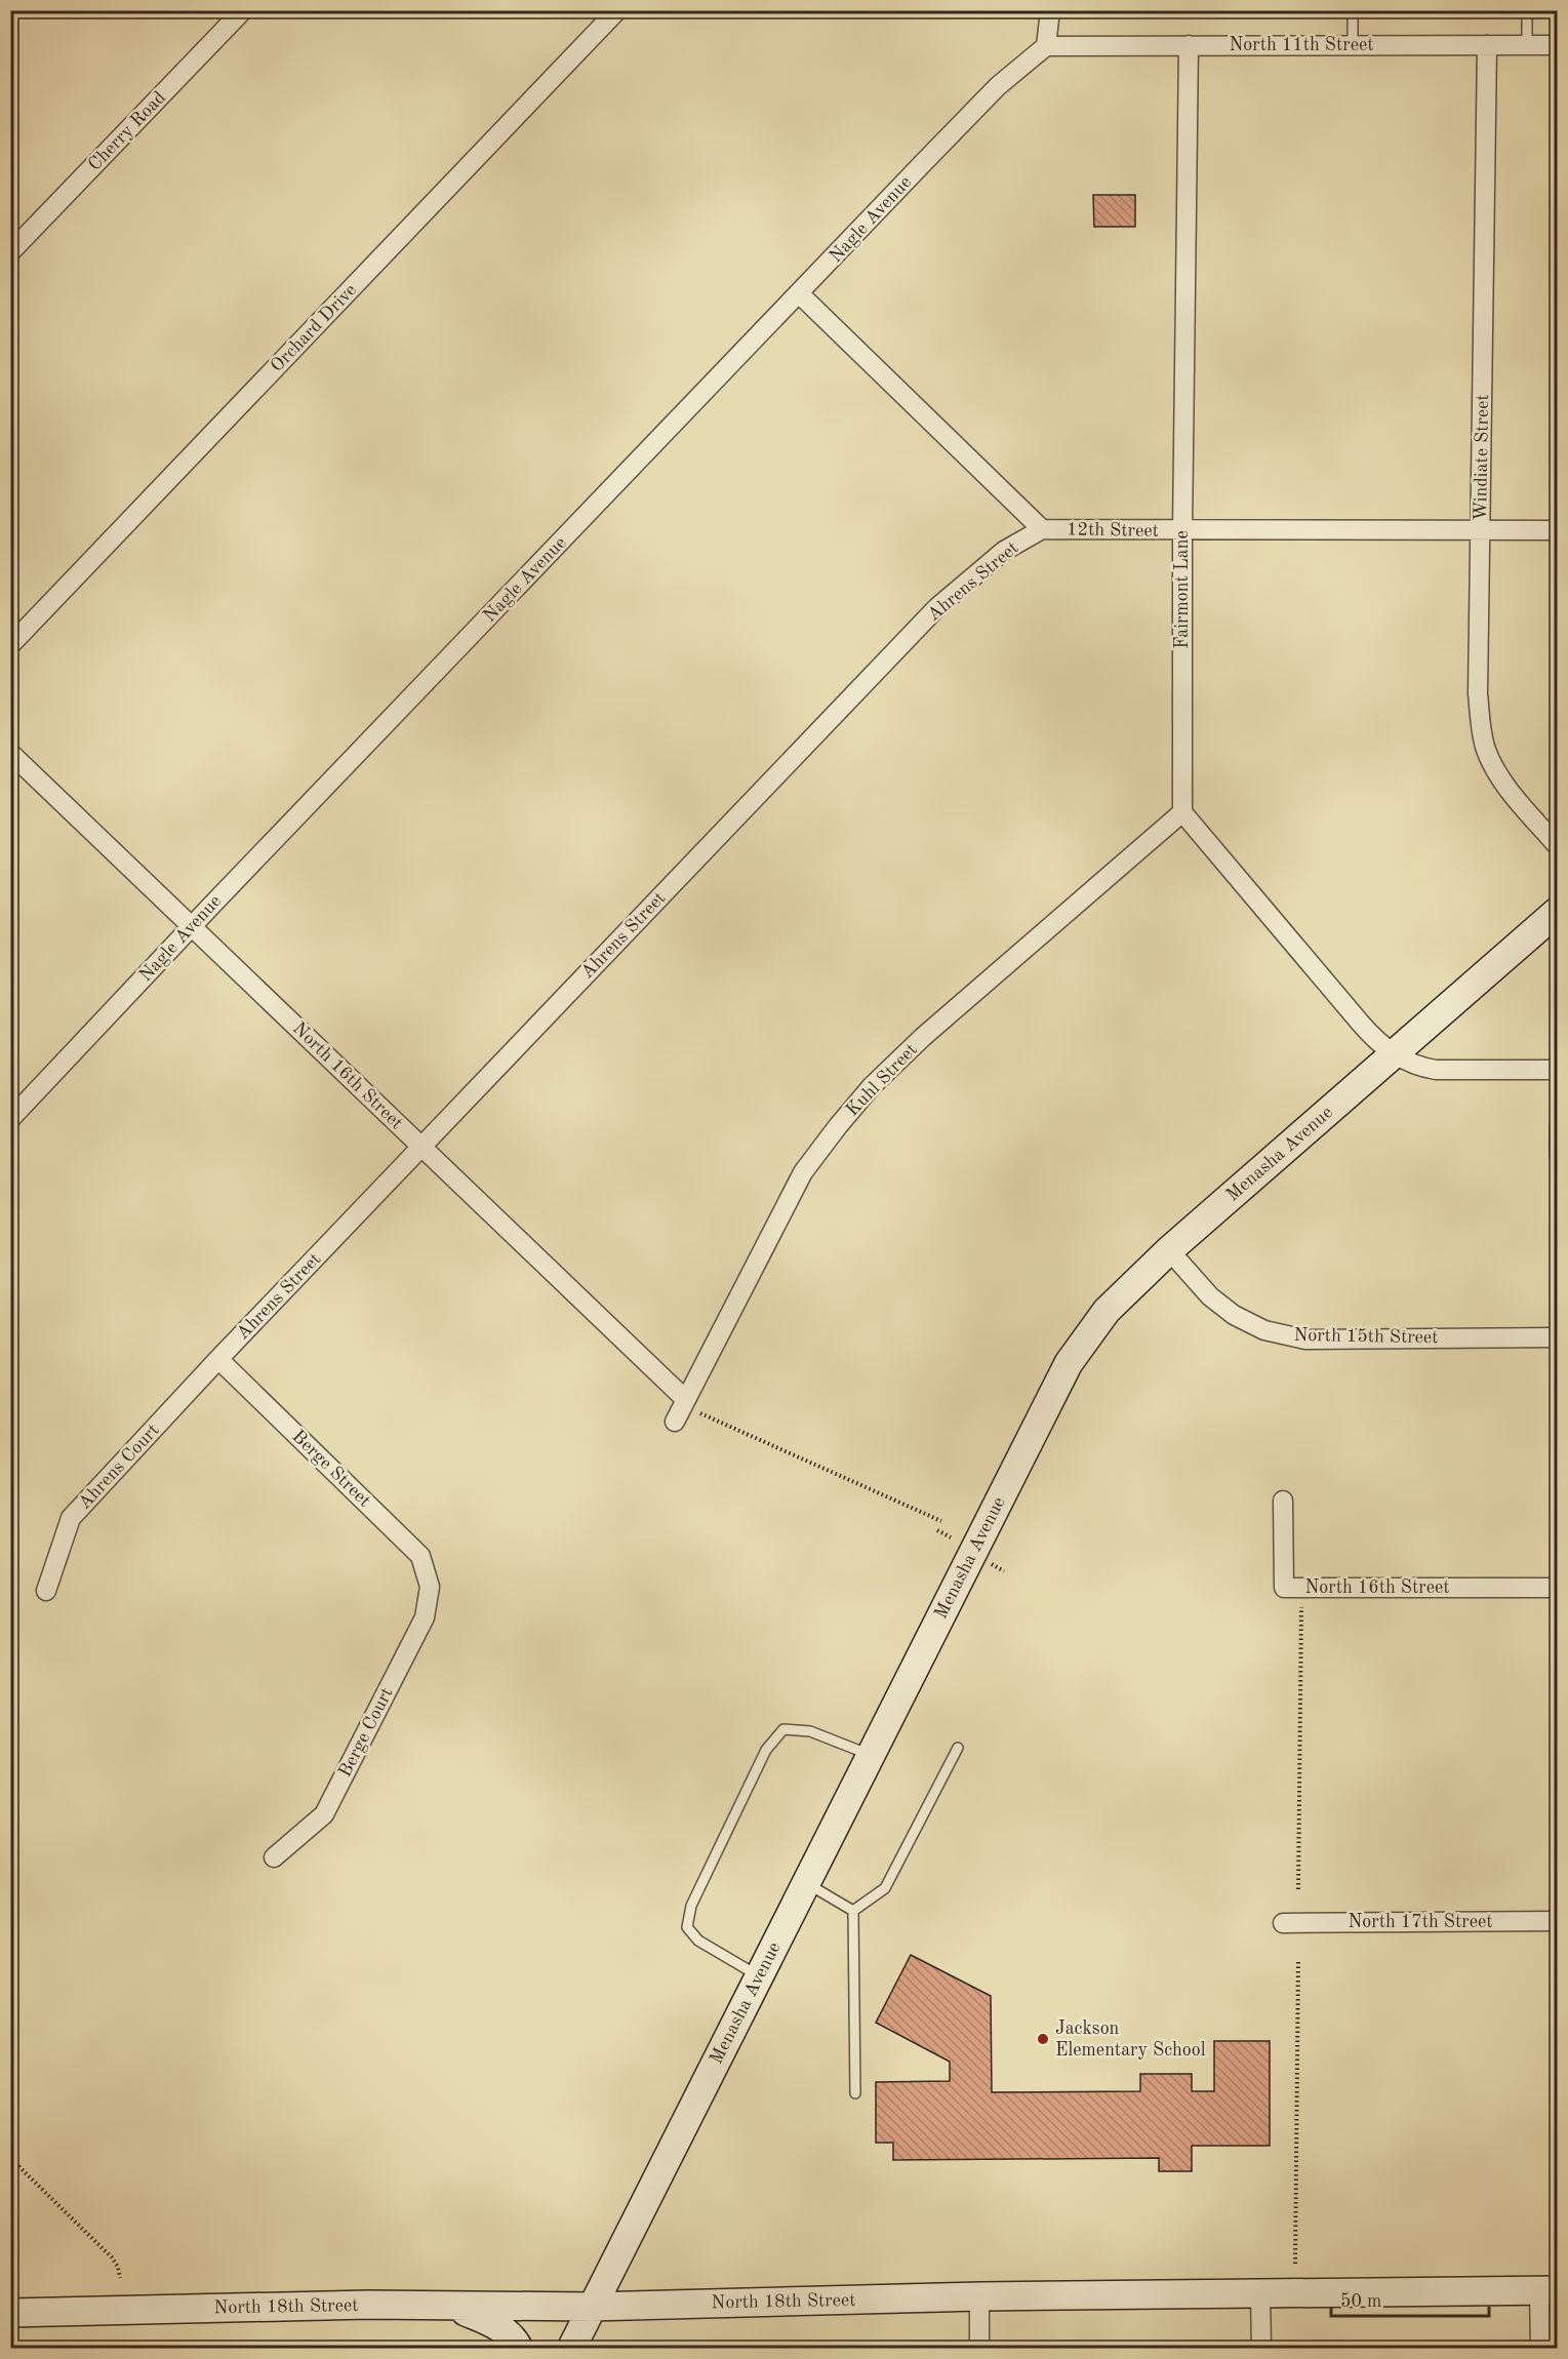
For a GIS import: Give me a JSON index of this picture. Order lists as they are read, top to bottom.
{
  "streets": {
    "street": [
      "North 11th Street",
      "Cherry Road",
      "Nagle Avenue",
      "Orchard Drive",
      "Windiate Street",
      "12th Street",
      "Ahrens Street",
      "Fairmont Lane",
      "North 16th Street",
      "Kuhl Street",
      "Menasha Avenue",
      "North 15th Street",
      "Ahrens Court",
      "Berge Street",
      "Berge Court",
      "North 17th Street",
      "North 18th Street"
    ]
  },
  "crossings": [
    ["North 11th Street", "Nagle Avenue"],
    ["North 11th Street", "Windiate Street"],
    ["North 11th Street", "Fairmont Lane"],
    ["Nagle Avenue", "12th Street"],
    ["Nagle Avenue", "North 16th Street"],
    ["Windiate Street", "12th Street"],
    ["12th Street", "Ahrens Street"],
    ["12th Street", "Fairmont Lane"],
    ["Ahrens Street", "North 16th Street"],
    ["Ahrens Street", "Ahrens Court"],
    ["Ahrens Street", "Berge Street"],
    ["Fairmont Lane", "Kuhl Street"],
    ["North 16th Street", "Kuhl Street"],
    ["Menasha Avenue", "North 15th Street"],
    ["Menasha Avenue", "North 18th Street"],
    ["Ahrens Court", "Berge Street"],
    ["Berge Street", "Berge Court"]
  ],
  "places": ["Jackson Elementary School"],
  "scale_bar": "50 m"
}
